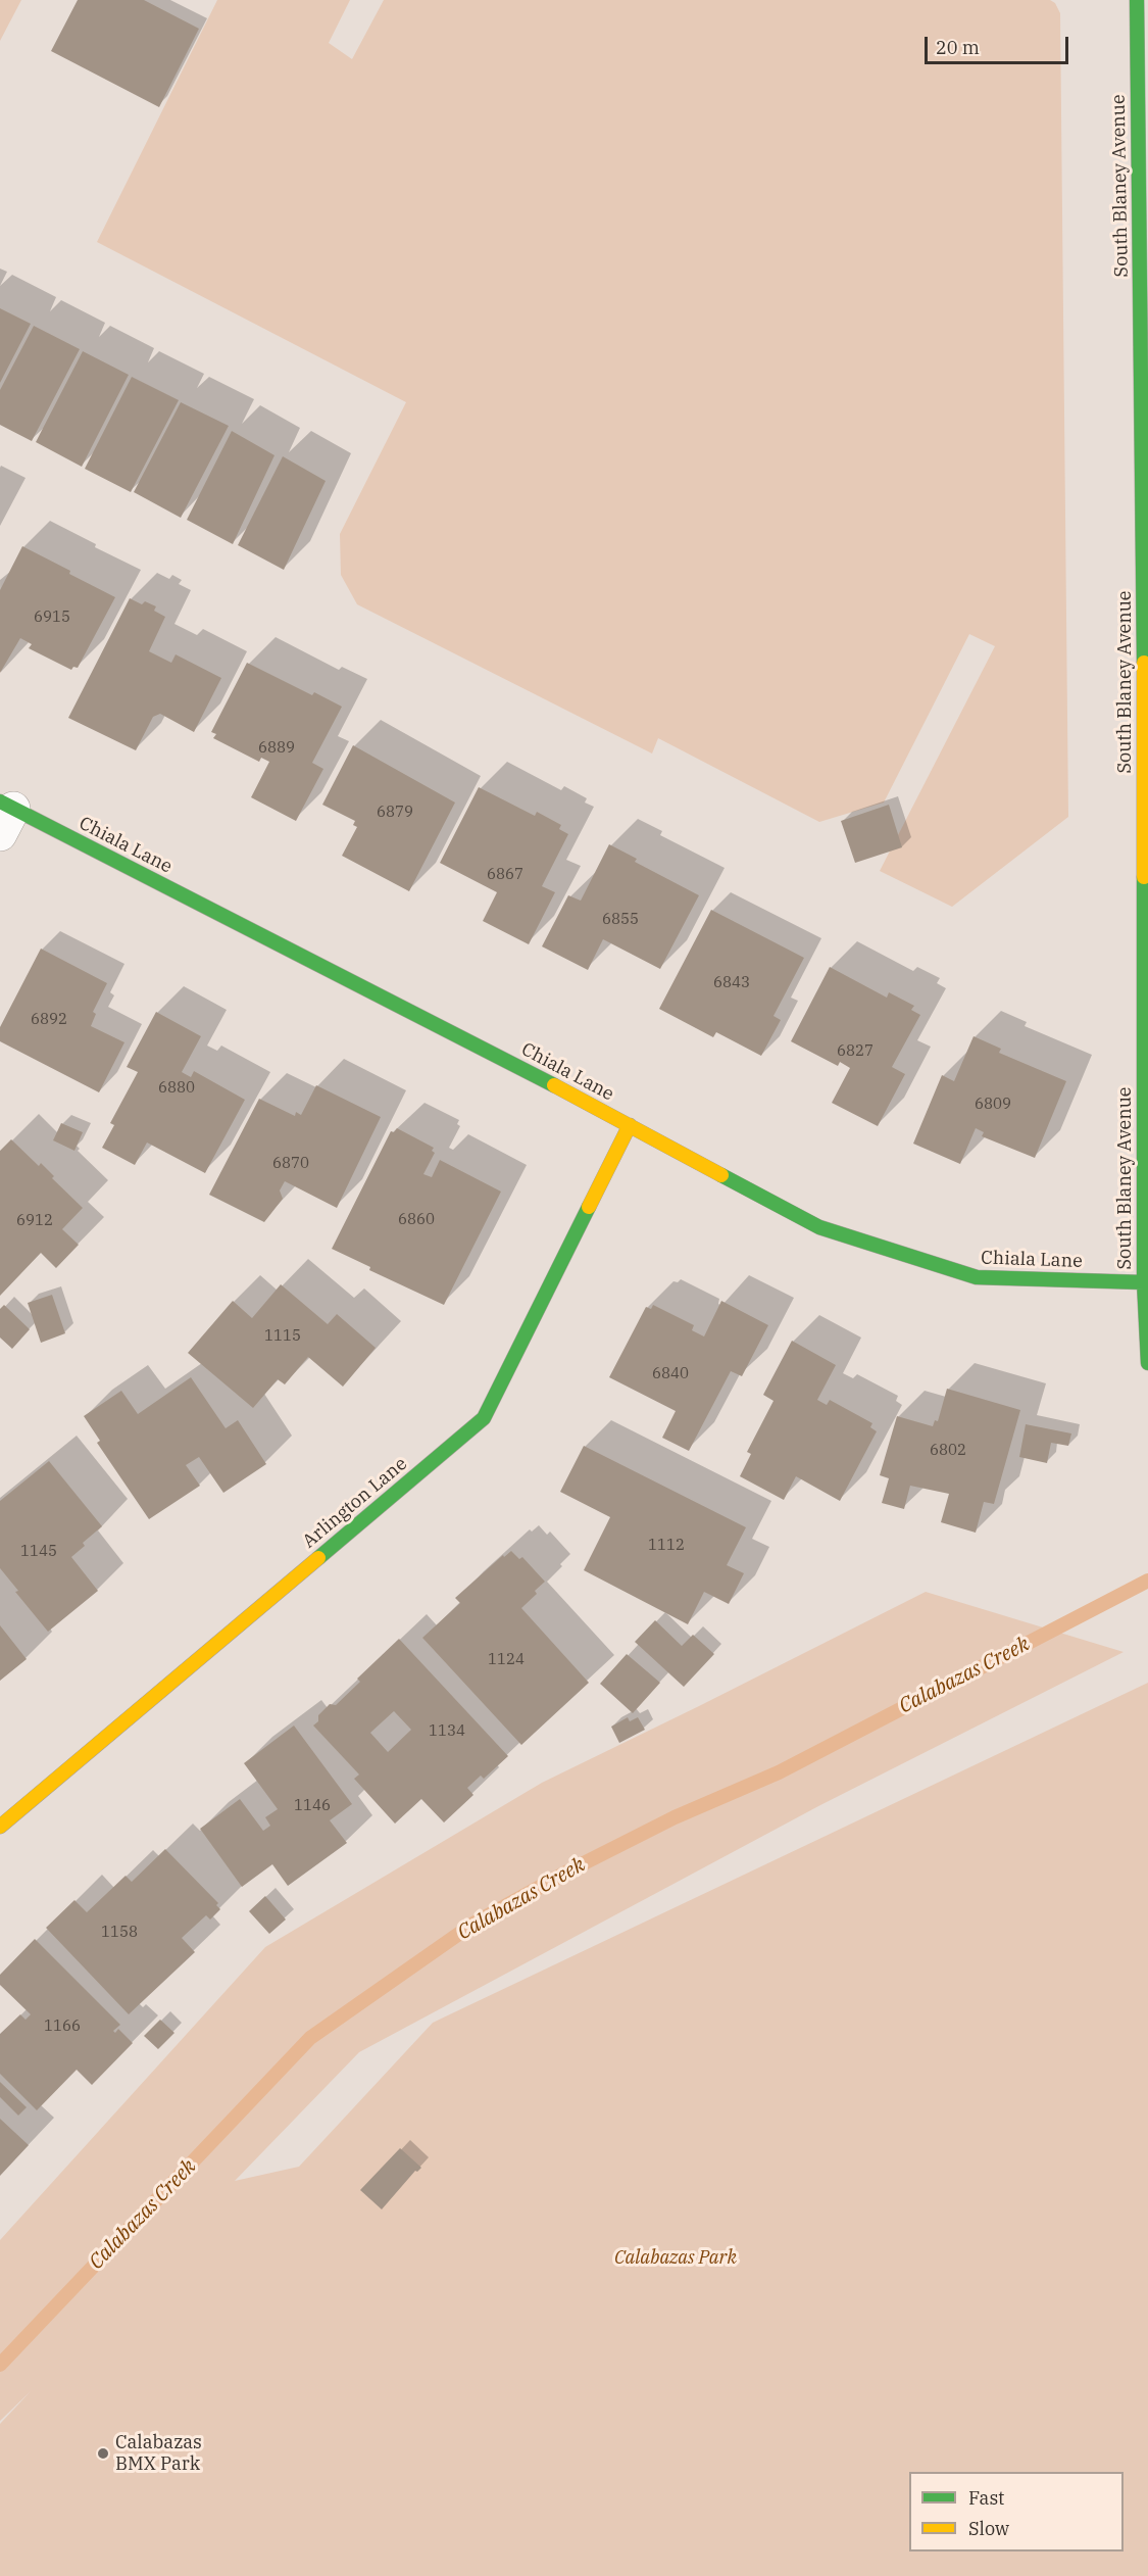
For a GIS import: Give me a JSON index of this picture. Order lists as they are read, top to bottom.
{
  "streets": {
    "street": ["South Blaney Avenue", "Chiala Lane", "Arlington Lane"]
  },
  "crossings": [
    ["South Blaney Avenue", "Chiala Lane"],
    ["Chiala Lane", "Arlington Lane"]
  ],
  "water": ["Calabazas Creek"],
  "parks": ["Calabazas Park"],
  "places": ["Calabazas BMX Park"],
  "house_numbers": [
    "6915",
    "6889",
    "6879",
    "6867",
    "6855",
    "6843",
    "6892",
    "6827",
    "6880",
    "6809",
    "6870",
    "6860",
    "6912",
    "1115",
    "6840",
    "6802",
    "1112",
    "1145",
    "1124",
    "1134",
    "1146",
    "1158",
    "1166"
  ],
  "legend": ["Fast", "Slow"],
  "scale_bar": "20 m"
}
